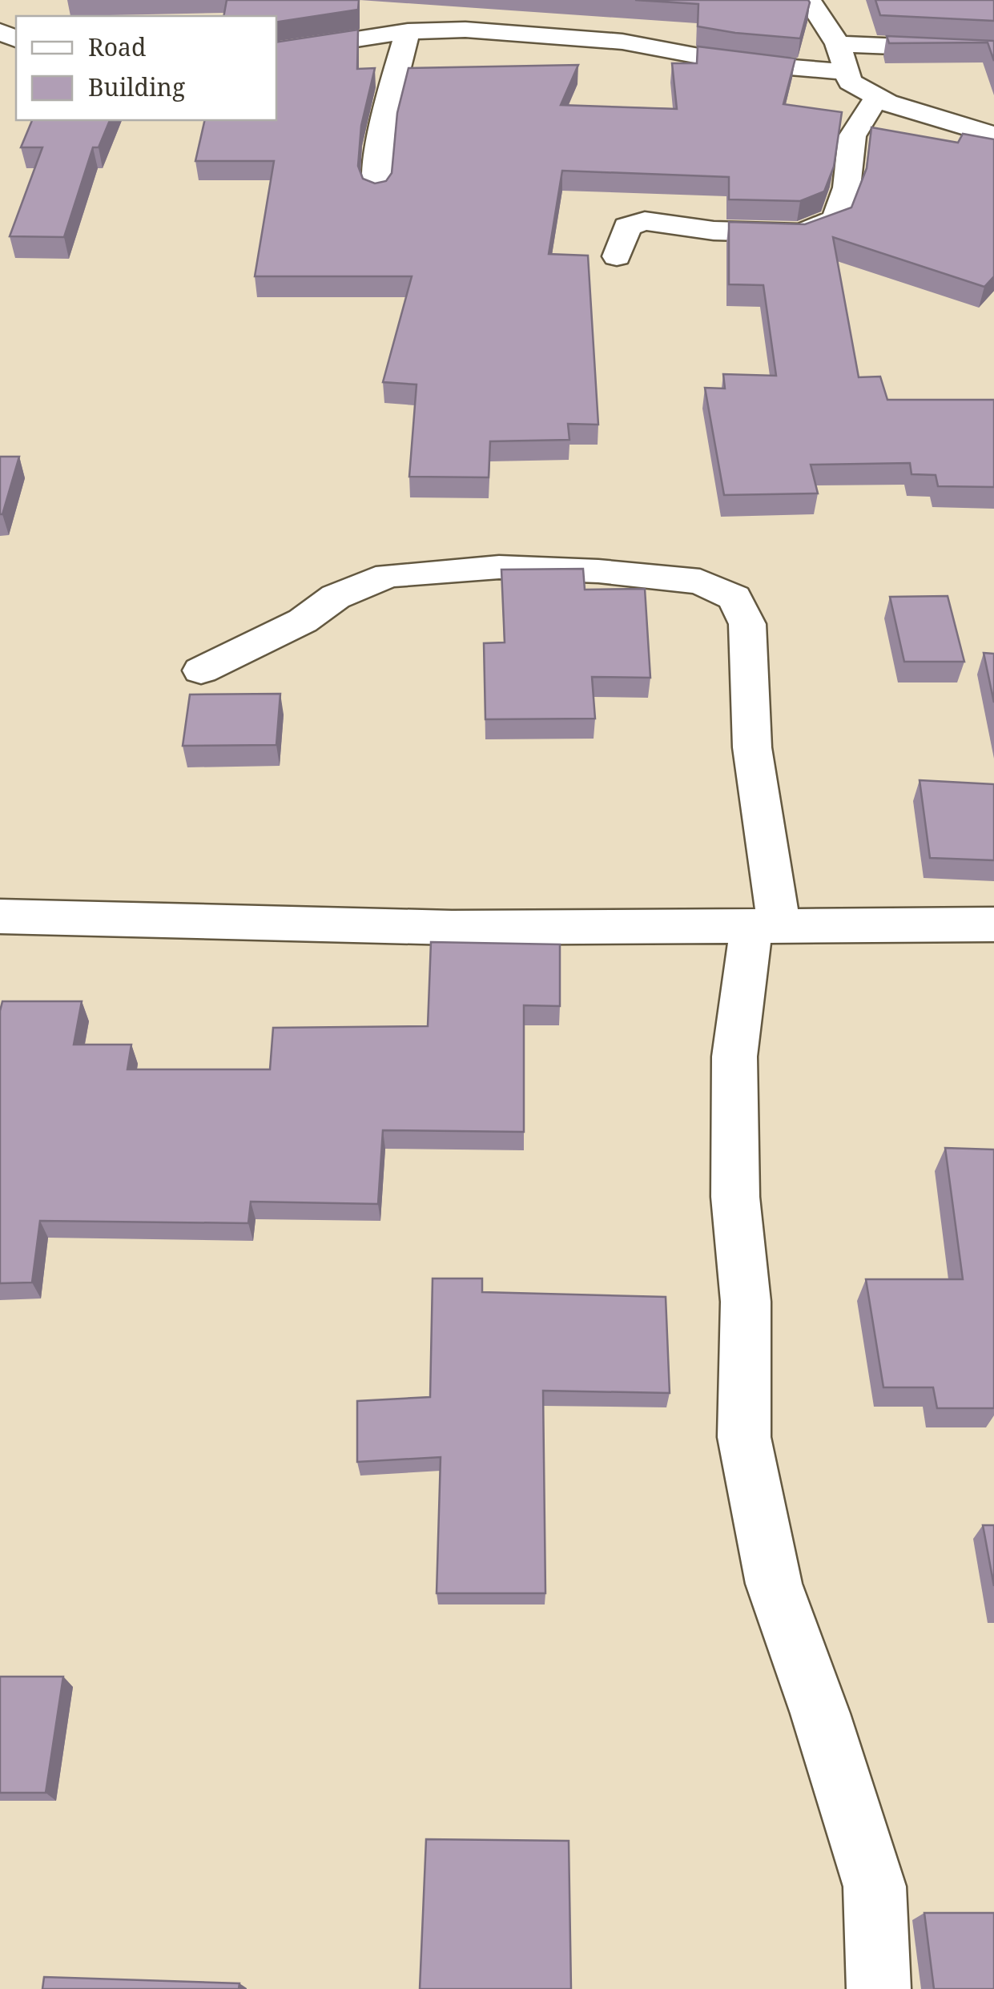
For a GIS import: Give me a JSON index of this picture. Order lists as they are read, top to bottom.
{
  "legend": ["Road", "Building"]
}
